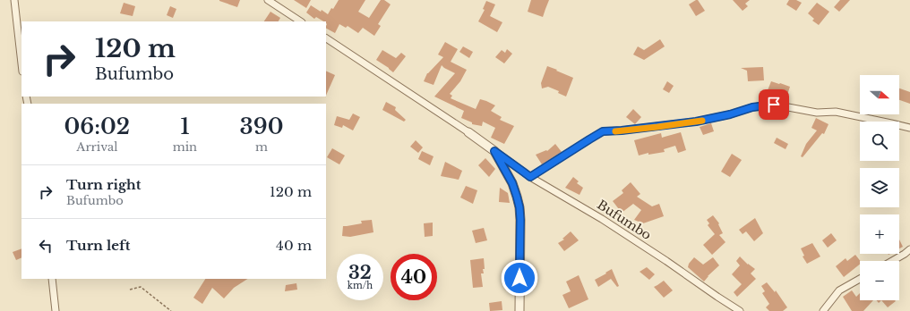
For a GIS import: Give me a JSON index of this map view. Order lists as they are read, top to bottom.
{
  "streets": {
    "street": ["Bufumbo"]
  },
  "north": "right",
  "page": {
    "turn": ["120 m", "Bufumbo"],
    "map_buttons": ["+", "−"],
    "eta": [
      "06:02",
      "Arrival",
      "1",
      "min",
      "390",
      "m"
    ],
    "list": [
      {
        "name": "Turn right",
        "note": "Bufumbo",
        "value": "120 m"
      },
      {
        "name": "Turn left",
        "value": "40 m"
      }
    ],
    "speed": "32 km/h",
    "limit": "40"
  }
}
